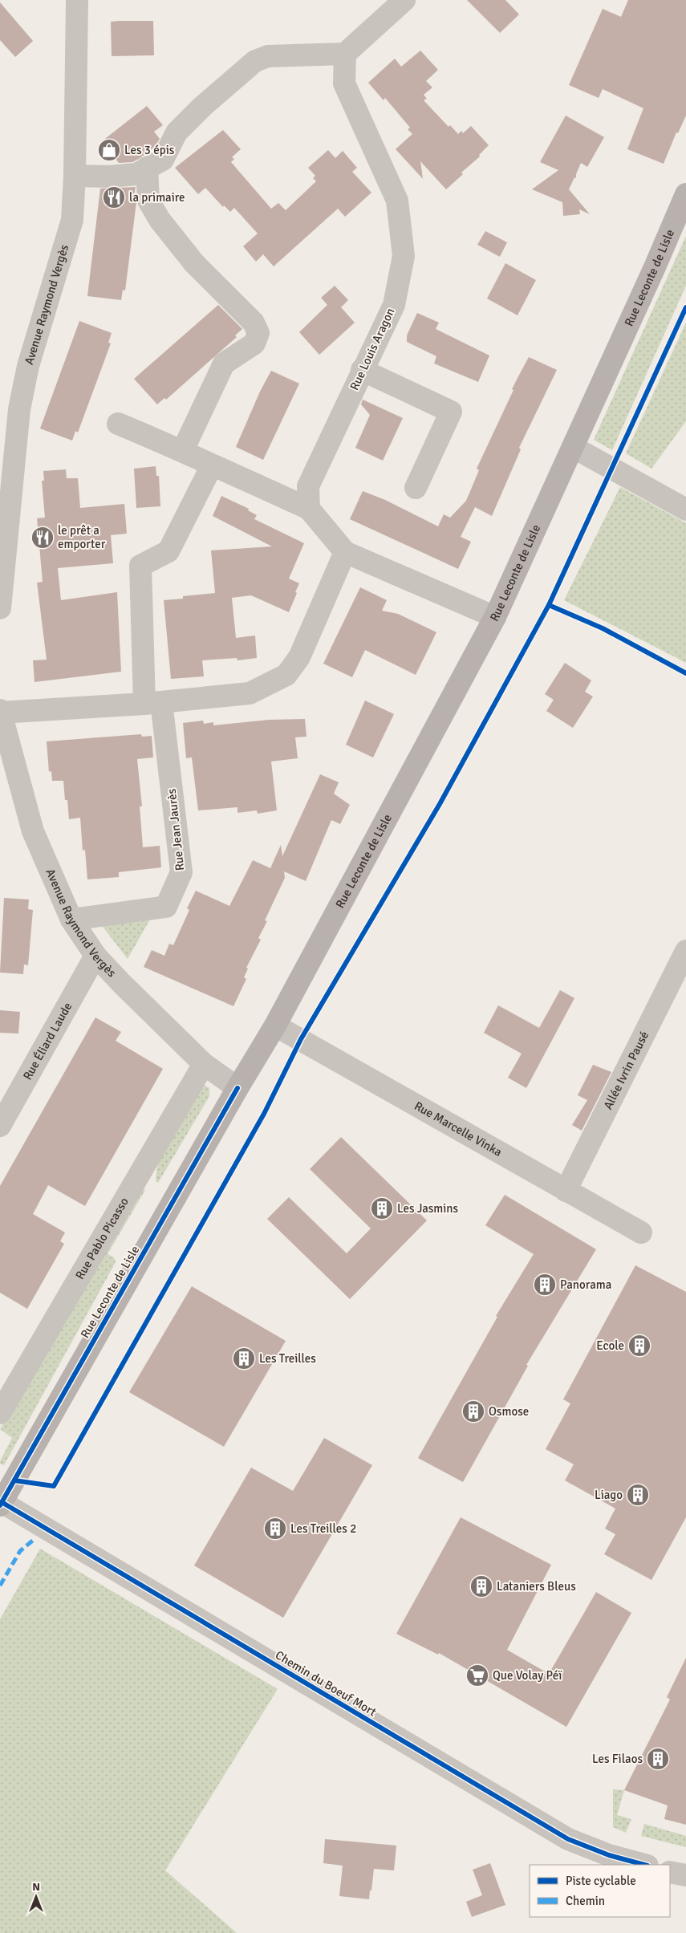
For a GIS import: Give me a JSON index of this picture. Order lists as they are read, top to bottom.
{
  "streets": {
    "main road": ["Rue Leconte de Lisle"],
    "street": [
      "Avenue Raymond Vergès",
      "Rue Louis Aragon",
      "Rue Jean Jaurès",
      "Rue Éliard Laude",
      "Allée Ivrin Pausé",
      "Rue Marcelle Vinka",
      "Rue Pablo Picasso",
      "Chemin du Boeuf Mort"
    ]
  },
  "crossings": [
    ["Rue Leconte de Lisle", "Avenue Raymond Vergès"],
    ["Rue Leconte de Lisle", "Rue Marcelle Vinka"],
    ["Rue Leconte de Lisle", "Chemin du Boeuf Mort"],
    ["Avenue Raymond Vergès", "Rue Jean Jaurès"],
    ["Avenue Raymond Vergès", "Rue Éliard Laude"],
    ["Avenue Raymond Vergès", "Rue Pablo Picasso"],
    ["Allée Ivrin Pausé", "Rue Marcelle Vinka"]
  ],
  "places": {
    "shop": ["Les 3 épis"],
    "restaurant": ["la primaire", "le prêt a emporter"],
    "building": [
      "Les Jasmins",
      "Panorama",
      "Ecole",
      "Les Treilles",
      "Osmose",
      "Liago",
      "Les Treilles 2",
      "Lataniers Bleus",
      "Les Filaos"
    ],
    "supermarket": ["Que Volay Péï"]
  },
  "legend": ["Piste cyclable", "Chemin"],
  "north": "top"
}
